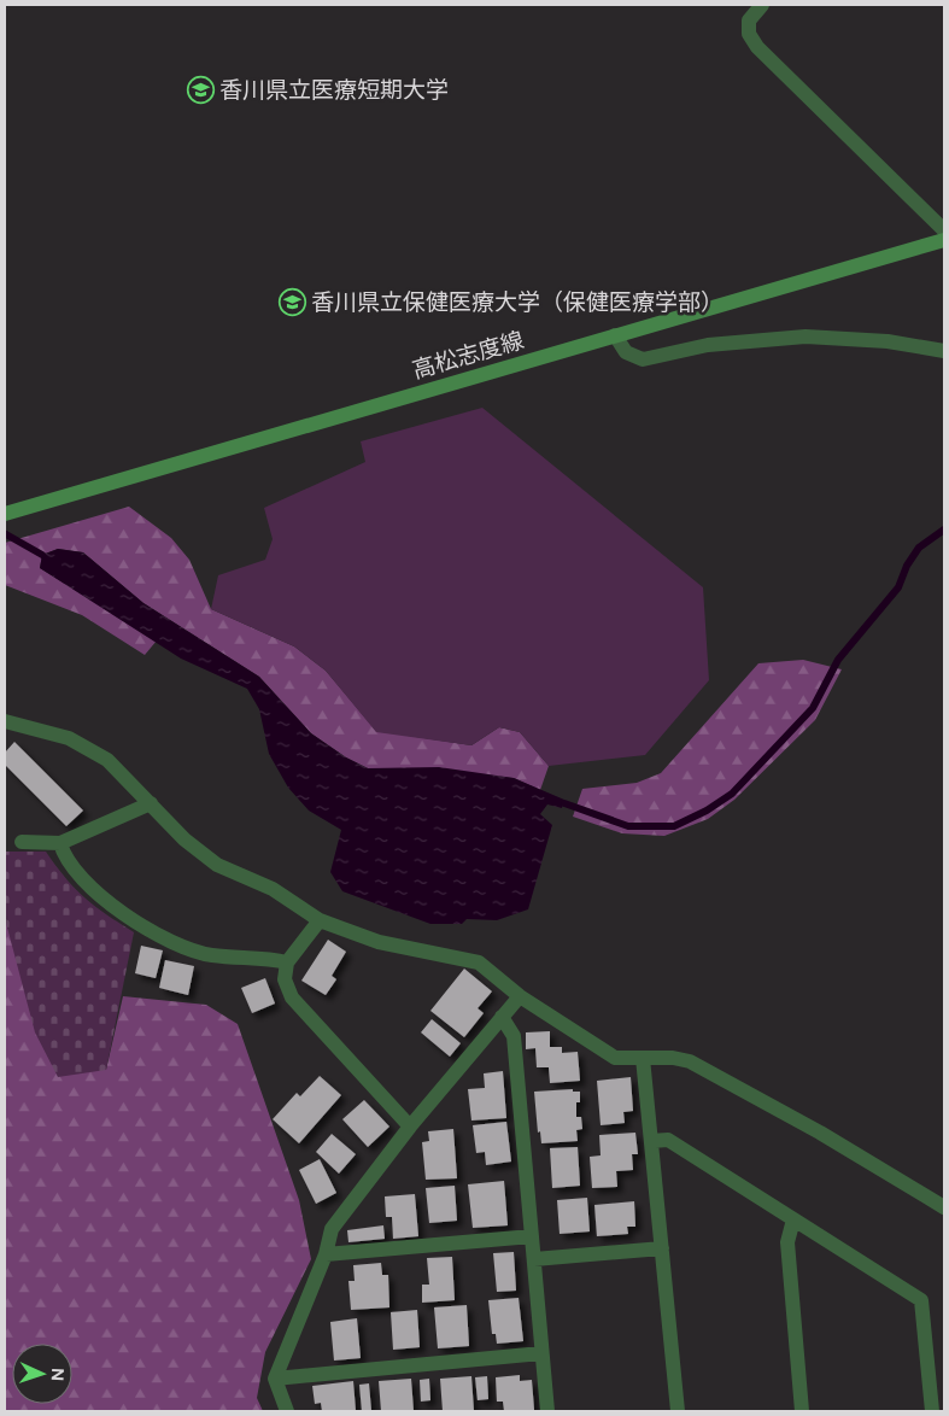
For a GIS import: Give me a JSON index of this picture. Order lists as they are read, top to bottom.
{
  "streets": {
    "main road": ["高松志度線"]
  },
  "places": {
    "school or university": ["香川県立医療短期大学", "香川県立保健医療大学（保健医療学部）"]
  },
  "north": "right"
}
